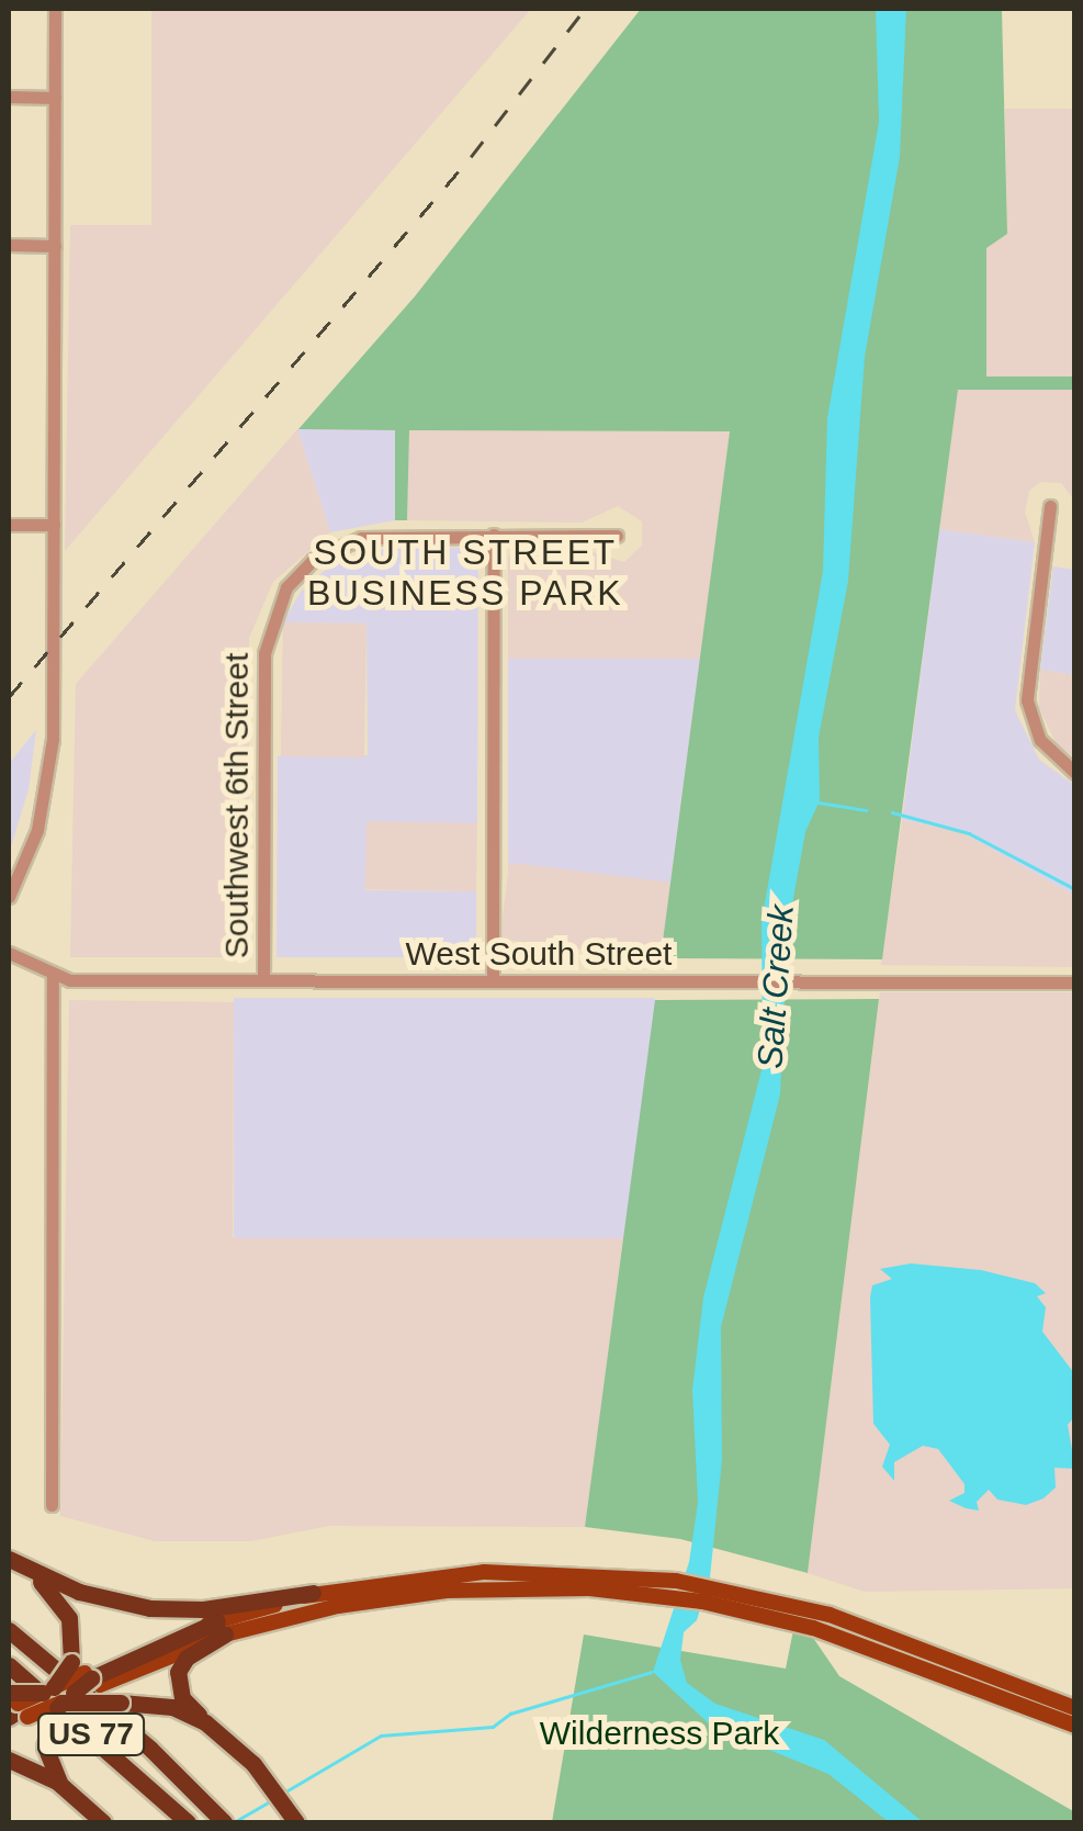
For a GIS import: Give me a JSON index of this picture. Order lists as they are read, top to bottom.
{
  "streets": {
    "highway": ["US 77"],
    "street": ["Southwest 6th Street", "West South Street"]
  },
  "crossings": [
    ["Southwest 6th Street", "West South Street"]
  ],
  "districts": ["SOUTH STREET BUSINESS PARK"],
  "water": ["Salt Creek"],
  "parks": ["Wilderness Park"]
}
